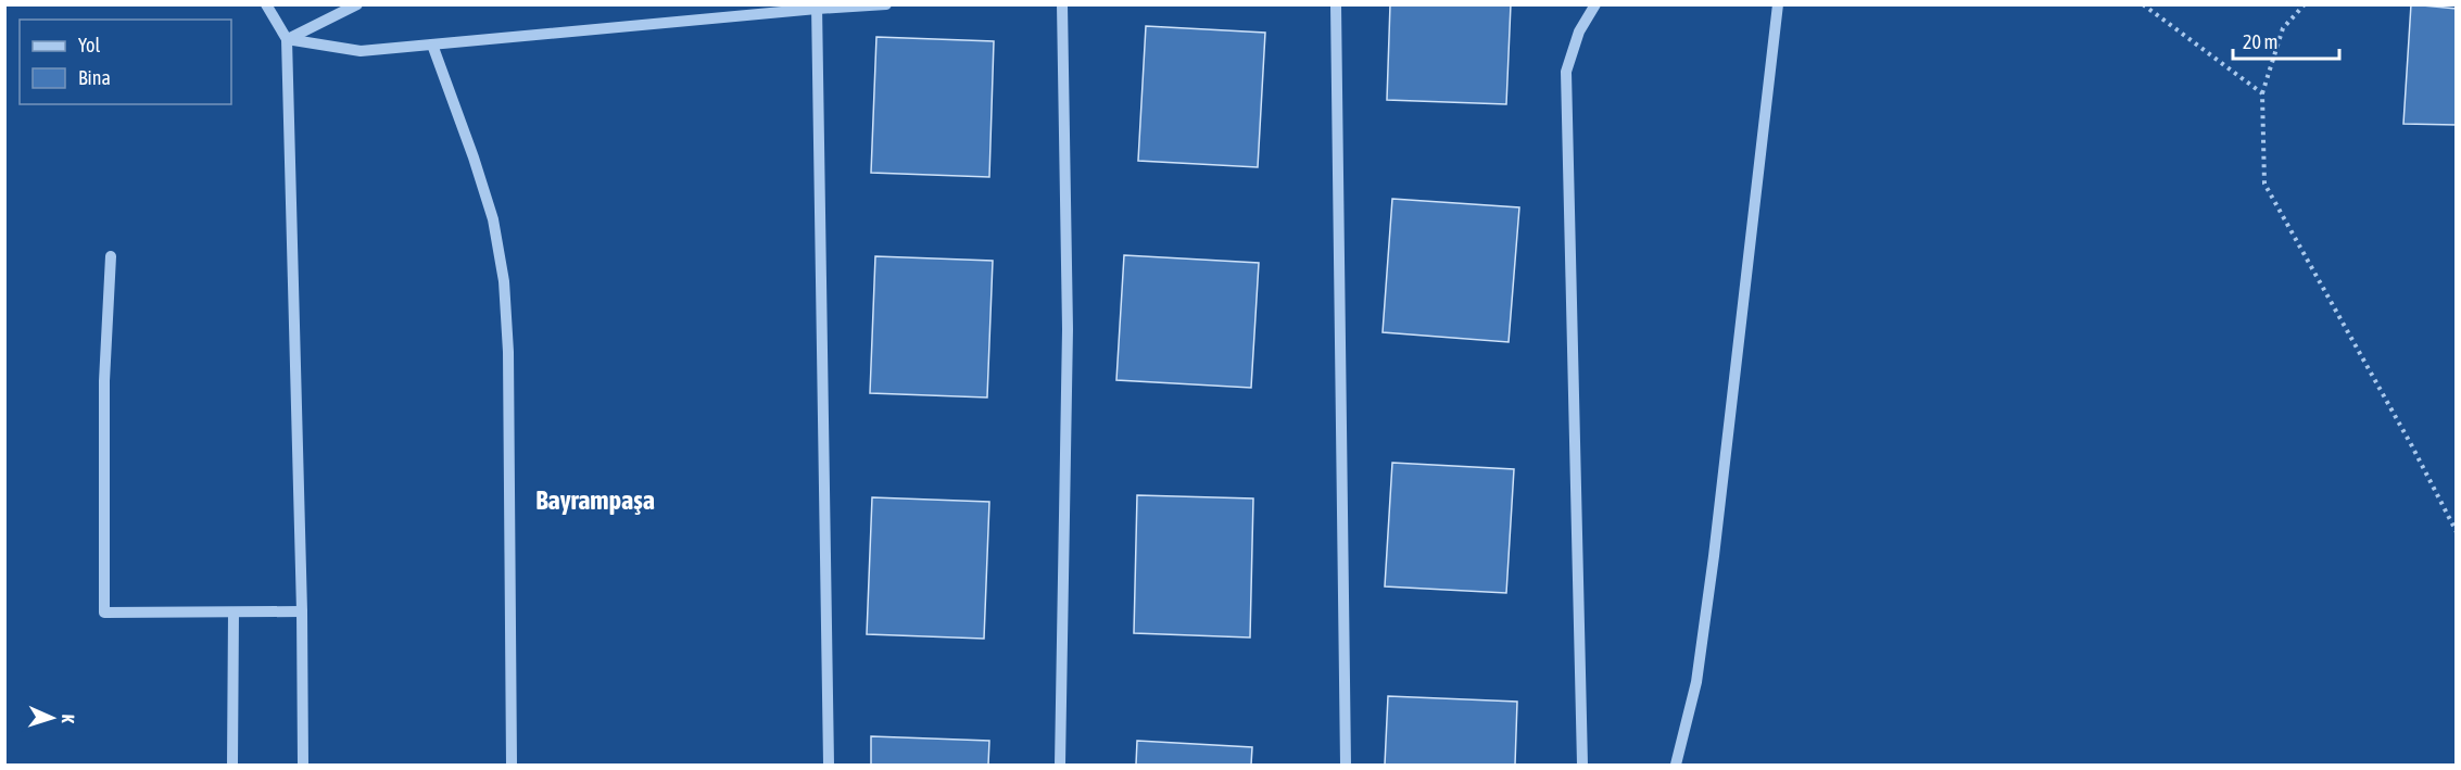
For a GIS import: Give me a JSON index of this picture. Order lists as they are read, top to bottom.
{
  "districts": ["Bayrampaşa"],
  "legend": ["Yol", "Bina"],
  "scale_bar": "20 m",
  "north": "right"
}
